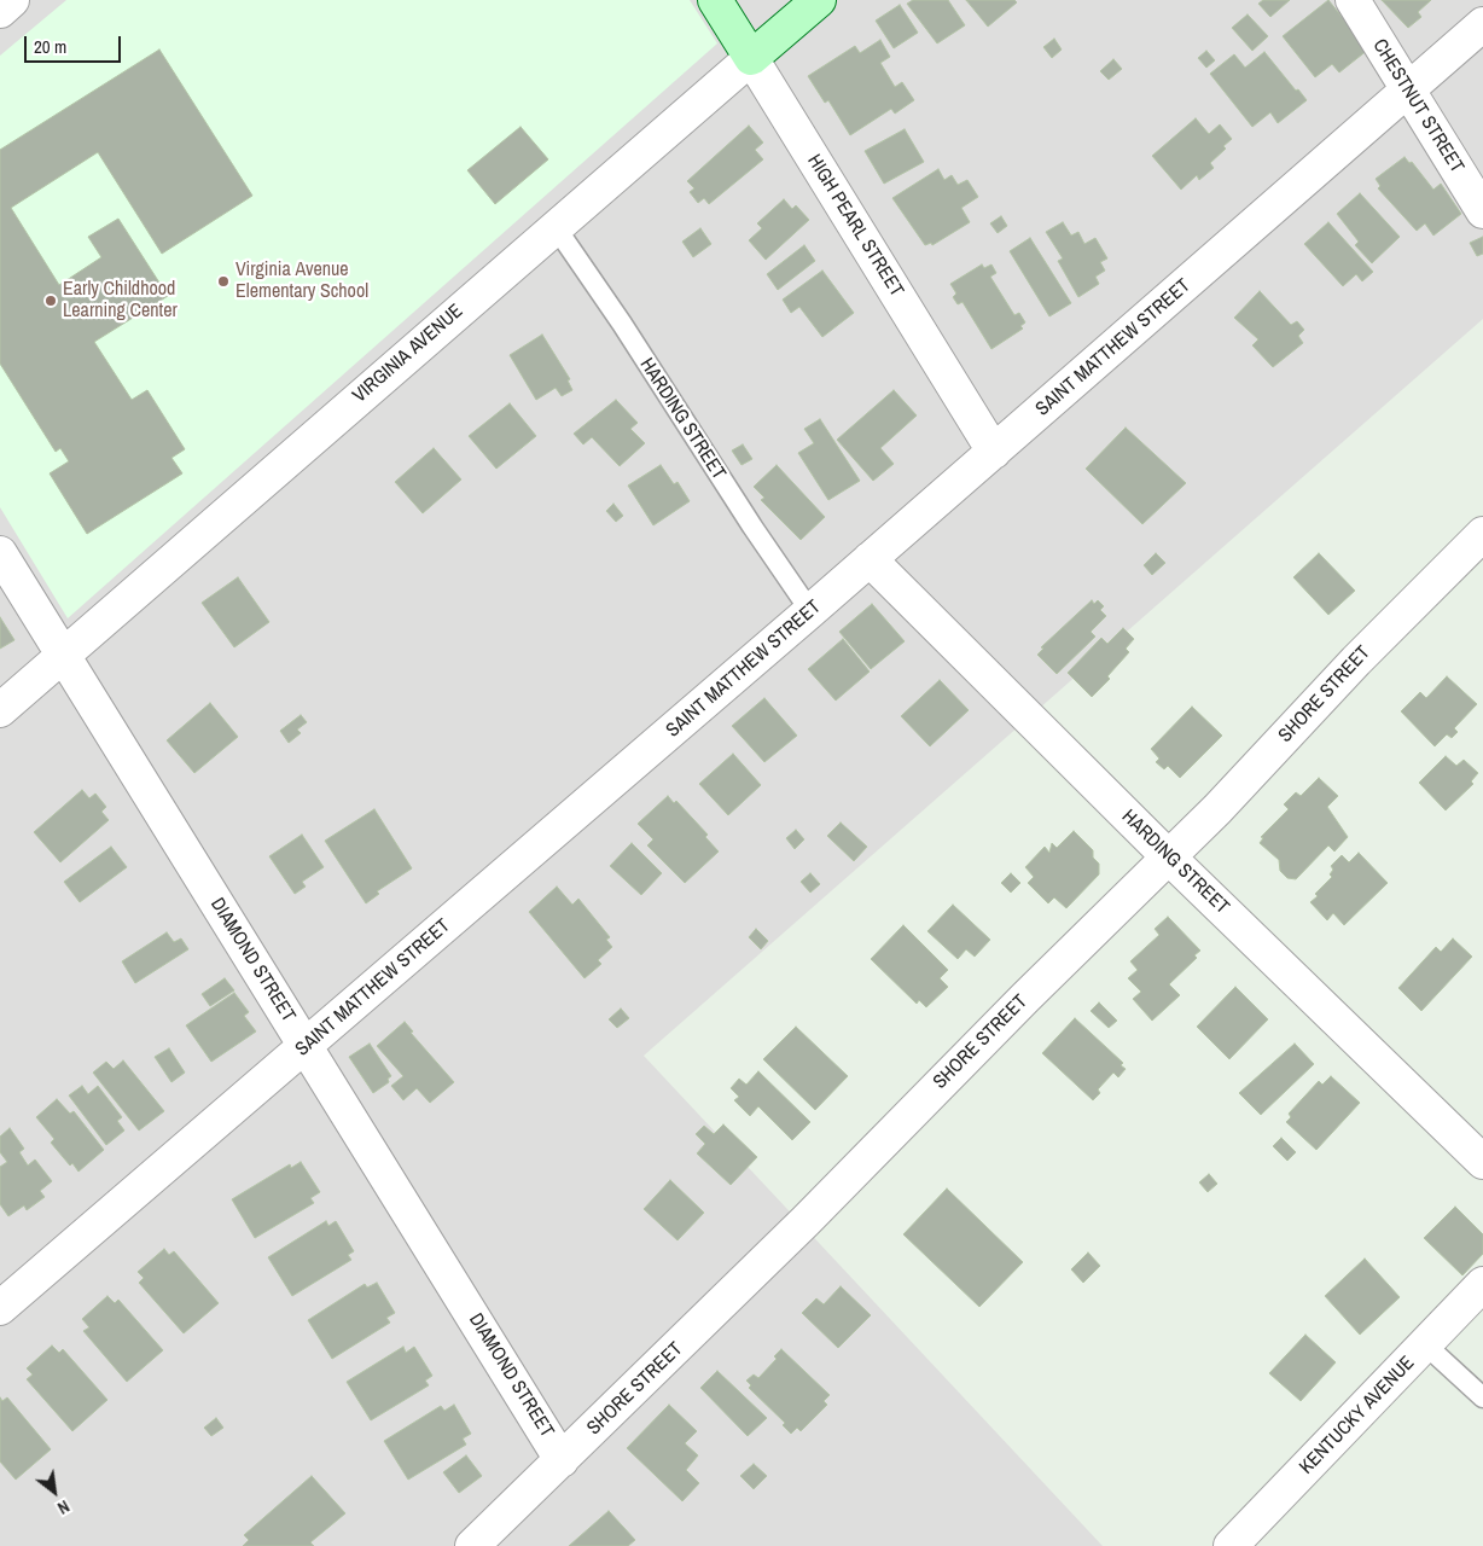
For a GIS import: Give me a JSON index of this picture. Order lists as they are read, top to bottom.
{
  "streets": {
    "street": [
      "CHESTNUT STREET",
      "HIGH PEARL STREET",
      "SAINT MATTHEW STREET",
      "VIRGINIA AVENUE",
      "HARDING STREET",
      "SHORE STREET",
      "DIAMOND STREET",
      "KENTUCKY AVENUE"
    ]
  },
  "crossings": [
    ["CHESTNUT STREET", "SAINT MATTHEW STREET"],
    ["HIGH PEARL STREET", "SAINT MATTHEW STREET"],
    ["HIGH PEARL STREET", "VIRGINIA AVENUE"],
    ["SAINT MATTHEW STREET", "HARDING STREET"],
    ["SAINT MATTHEW STREET", "DIAMOND STREET"],
    ["VIRGINIA AVENUE", "HARDING STREET"],
    ["VIRGINIA AVENUE", "DIAMOND STREET"],
    ["HARDING STREET", "SHORE STREET"],
    ["SHORE STREET", "DIAMOND STREET"]
  ],
  "places": ["Virginia Avenue Elementary School", "Early Childhood Learning Center"],
  "scale_bar": "20 m",
  "north": "bottom right"
}
